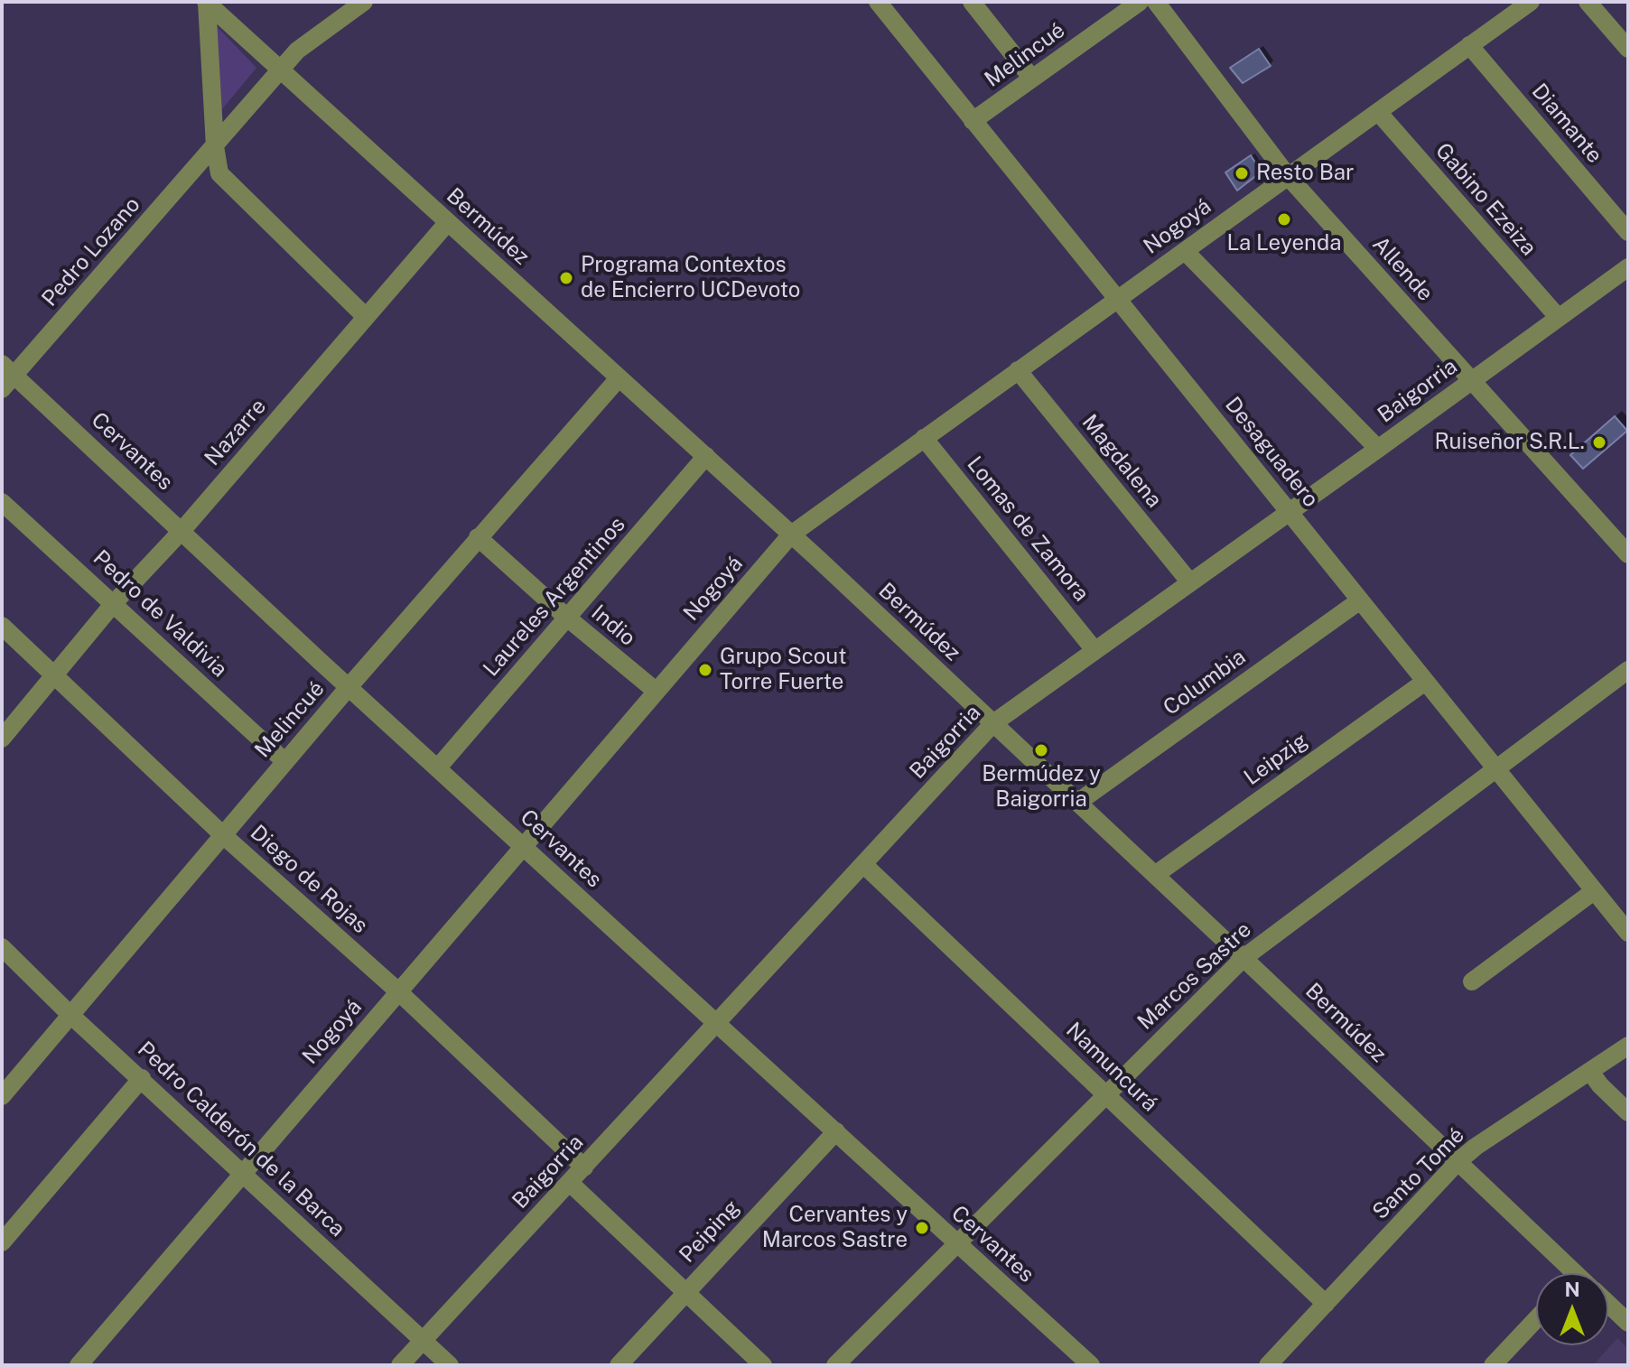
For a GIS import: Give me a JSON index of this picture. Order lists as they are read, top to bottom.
{
  "streets": {
    "street": [
      "Melincué",
      "Diamante",
      "Gabino Ezeiza",
      "Bermúdez",
      "Nogoyá",
      "Pedro Lozano",
      "Allende",
      "Baigorria",
      "Nazarre",
      "Cervantes",
      "Desaguadero",
      "Magdalena",
      "Lomas de Zamora",
      "Laureles Argentinos",
      "Pedro de Valdivia",
      "Indio",
      "Columbia",
      "Leipzig",
      "Diego de Rojas",
      "Marcos Sastre",
      "Namuncurá",
      "Pedro Calderón de la Barca",
      "Santo Tomé",
      "Peiping"
    ]
  },
  "crossings": [
    ["Melincué", "Bermúdez"],
    ["Melincué", "Cervantes"],
    ["Melincué", "Desaguadero"],
    ["Melincué", "Pedro de Valdivia"],
    ["Melincué", "Indio"],
    ["Melincué", "Diego de Rojas"],
    ["Melincué", "Pedro Calderón de la Barca"],
    ["Diamante", "Nogoyá"],
    ["Gabino Ezeiza", "Nogoyá"],
    ["Gabino Ezeiza", "Baigorria"],
    ["Bermúdez", "Nogoyá"],
    ["Bermúdez", "Pedro Lozano"],
    ["Bermúdez", "Baigorria"],
    ["Bermúdez", "Nazarre"],
    ["Bermúdez", "Laureles Argentinos"],
    ["Bermúdez", "Columbia"],
    ["Bermúdez", "Leipzig"],
    ["Bermúdez", "Marcos Sastre"],
    ["Bermúdez", "Santo Tomé"],
    ["Nogoyá", "Allende"],
    ["Nogoyá", "Cervantes"],
    ["Nogoyá", "Desaguadero"],
    ["Nogoyá", "Magdalena"],
    ["Nogoyá", "Lomas de Zamora"],
    ["Nogoyá", "Indio"],
    ["Nogoyá", "Diego de Rojas"],
    ["Nogoyá", "Pedro Calderón de la Barca"],
    ["Pedro Lozano", "Cervantes"],
    ["Allende", "Baigorria"],
    ["Baigorria", "Cervantes"],
    ["Baigorria", "Desaguadero"],
    ["Baigorria", "Magdalena"],
    ["Baigorria", "Lomas de Zamora"],
    ["Baigorria", "Diego de Rojas"],
    ["Baigorria", "Namuncurá"],
    ["Baigorria", "Pedro Calderón de la Barca"],
    ["Nazarre", "Cervantes"],
    ["Nazarre", "Pedro de Valdivia"],
    ["Nazarre", "Diego de Rojas"],
    ["Cervantes", "Laureles Argentinos"],
    ["Cervantes", "Marcos Sastre"],
    ["Cervantes", "Peiping"],
    ["Desaguadero", "Columbia"],
    ["Desaguadero", "Leipzig"],
    ["Desaguadero", "Marcos Sastre"],
    ["Laureles Argentinos", "Indio"],
    ["Marcos Sastre", "Namuncurá"],
    ["Namuncurá", "Santo Tomé"]
  ],
  "places": [
    "Resto Bar",
    "La Leyenda",
    "Programa Contextos de Encierro UCDevoto",
    "Ruiseñor S.R.L.",
    "Grupo Scout Torre Fuerte",
    "Bermúdez y Baigorria",
    "Cervantes y Marcos Sastre"
  ],
  "north": "top"
}
